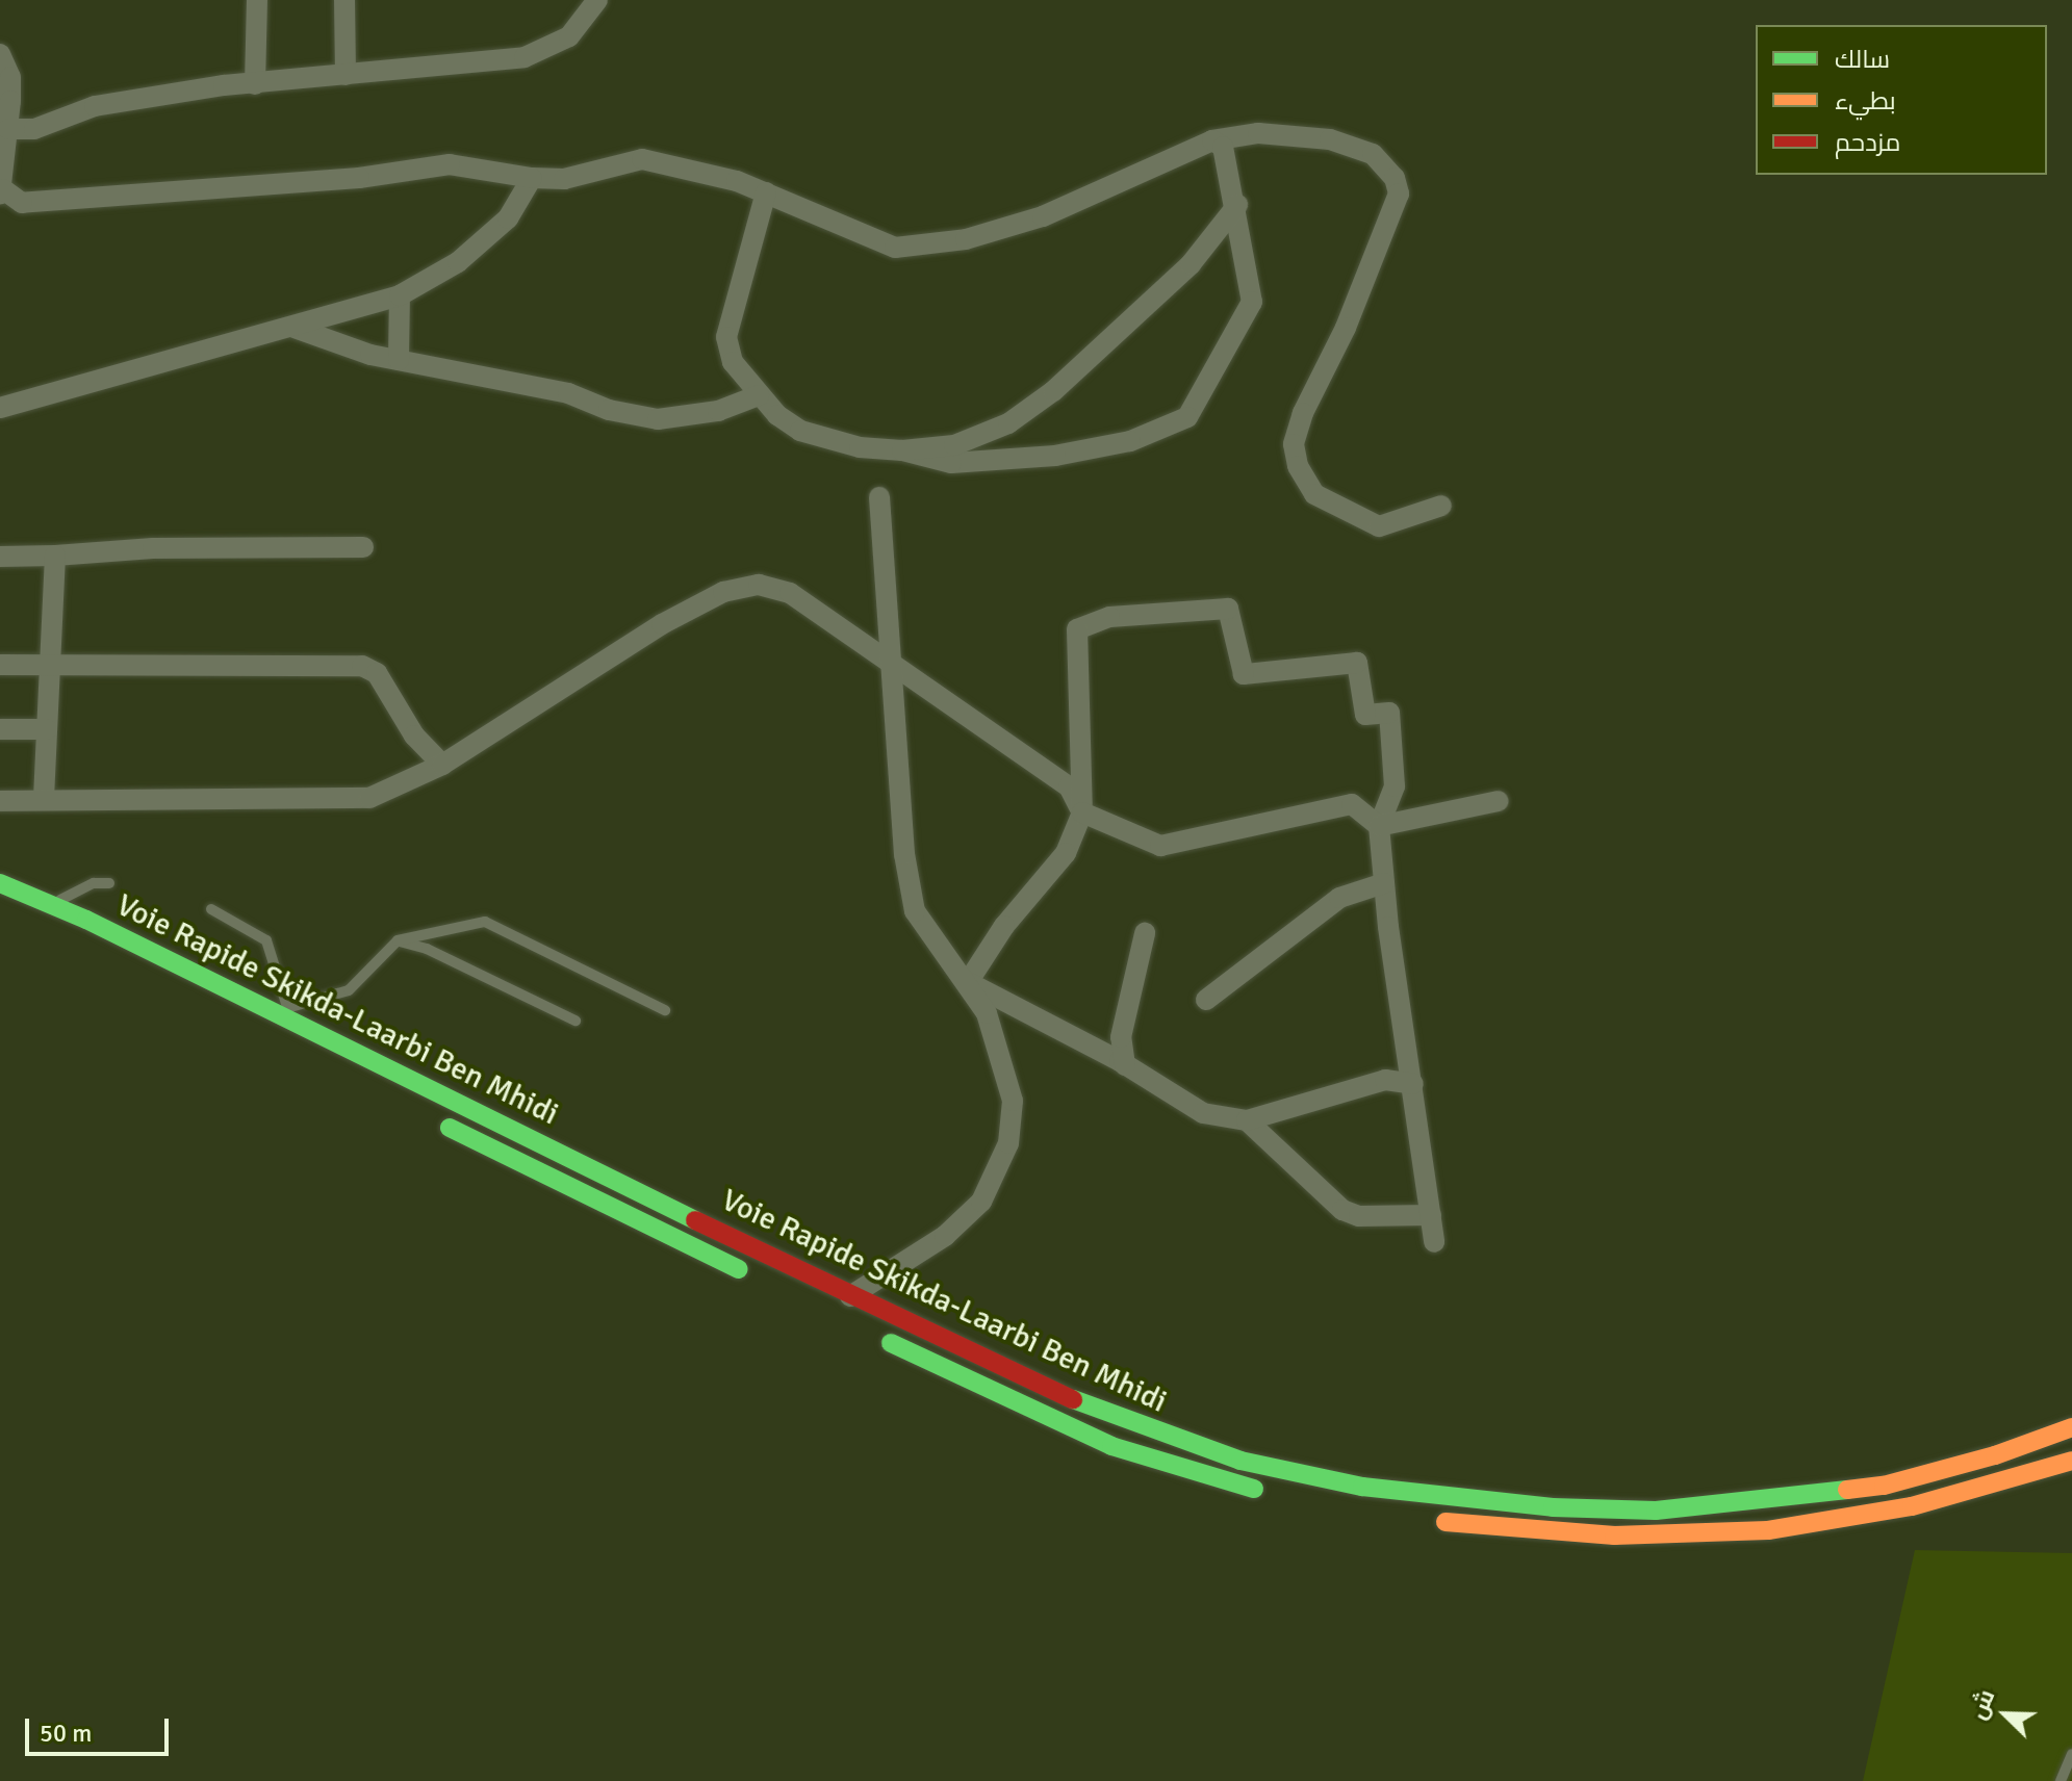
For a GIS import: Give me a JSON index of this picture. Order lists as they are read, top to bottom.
{
  "streets": {
    "highway": ["Voie Rapide Skikda-Laarbi Ben Mhidi"]
  },
  "legend": ["سالك", "بطيء", "مزدحم"],
  "scale_bar": "50 m",
  "north": "top left"
}
